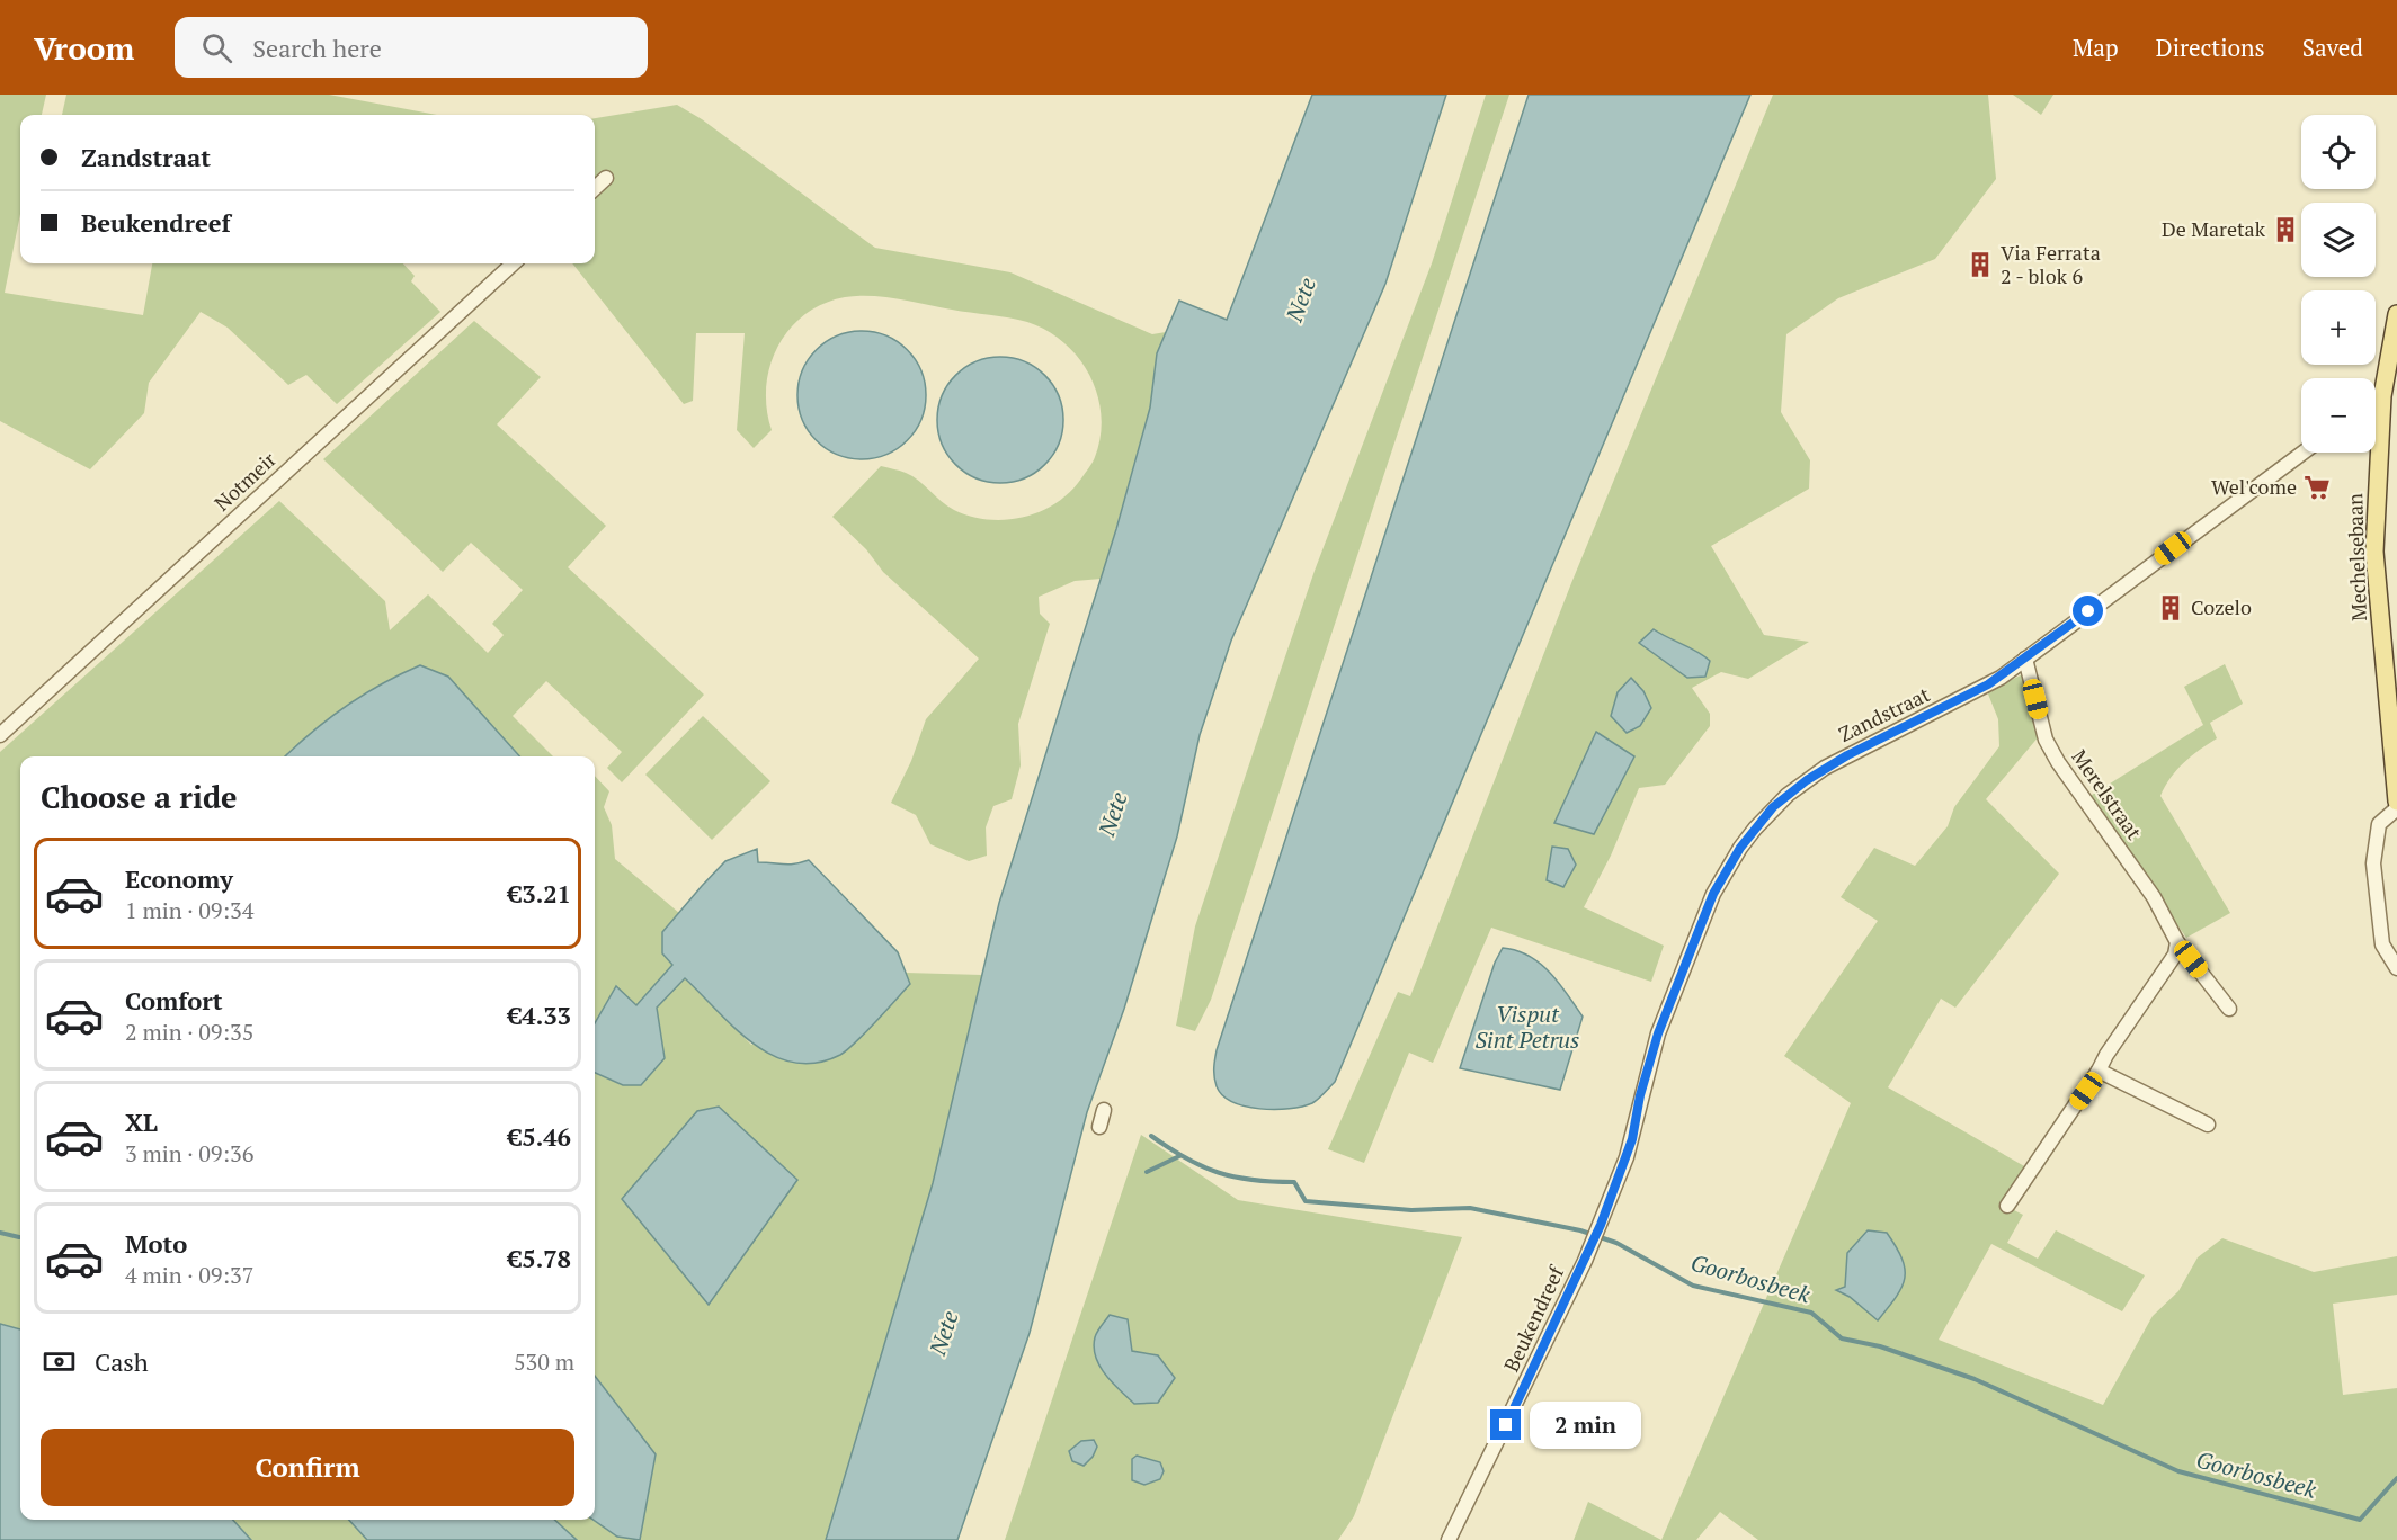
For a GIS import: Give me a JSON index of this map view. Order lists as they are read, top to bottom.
{
  "streets": {
    "main road": ["Mechelsebaan"],
    "street": [
      "Notmeir",
      "Zandstraat",
      "Merelstraat",
      "Beukendreef"
    ]
  },
  "crossings": [
    ["Zandstraat", "Merelstraat"],
    ["Zandstraat", "Beukendreef"]
  ],
  "water": ["Nete", "Visput Sint Petrus", "Goorbosbeek"],
  "places": {
    "building": ["De Maretak", "Via Ferrata 2 - blok 6", "Cozelo"],
    "supermarket": ["Wel'come"]
  },
  "page": {
    "header": "Vroom",
    "search": "Search here",
    "nav": ["Map", "Directions", "Saved"],
    "map_buttons": ["+", "−"],
    "banner": ["Zandstraat", "Beukendreef"],
    "heading": "Choose a ride",
    "list": [
      {
        "name": "Economy",
        "note": "1 min · 09:34",
        "value": "€3.21"
      },
      {
        "name": "Comfort",
        "note": "2 min · 09:35",
        "value": "€4.33"
      },
      {
        "name": "XL",
        "note": "3 min · 09:36",
        "value": "€5.46"
      },
      {
        "name": "Moto",
        "note": "4 min · 09:37",
        "value": "€5.78"
      }
    ],
    "pay": ["Cash", "530 m"],
    "bubble": "2 min",
    "buttons": "Confirm"
  }
}
